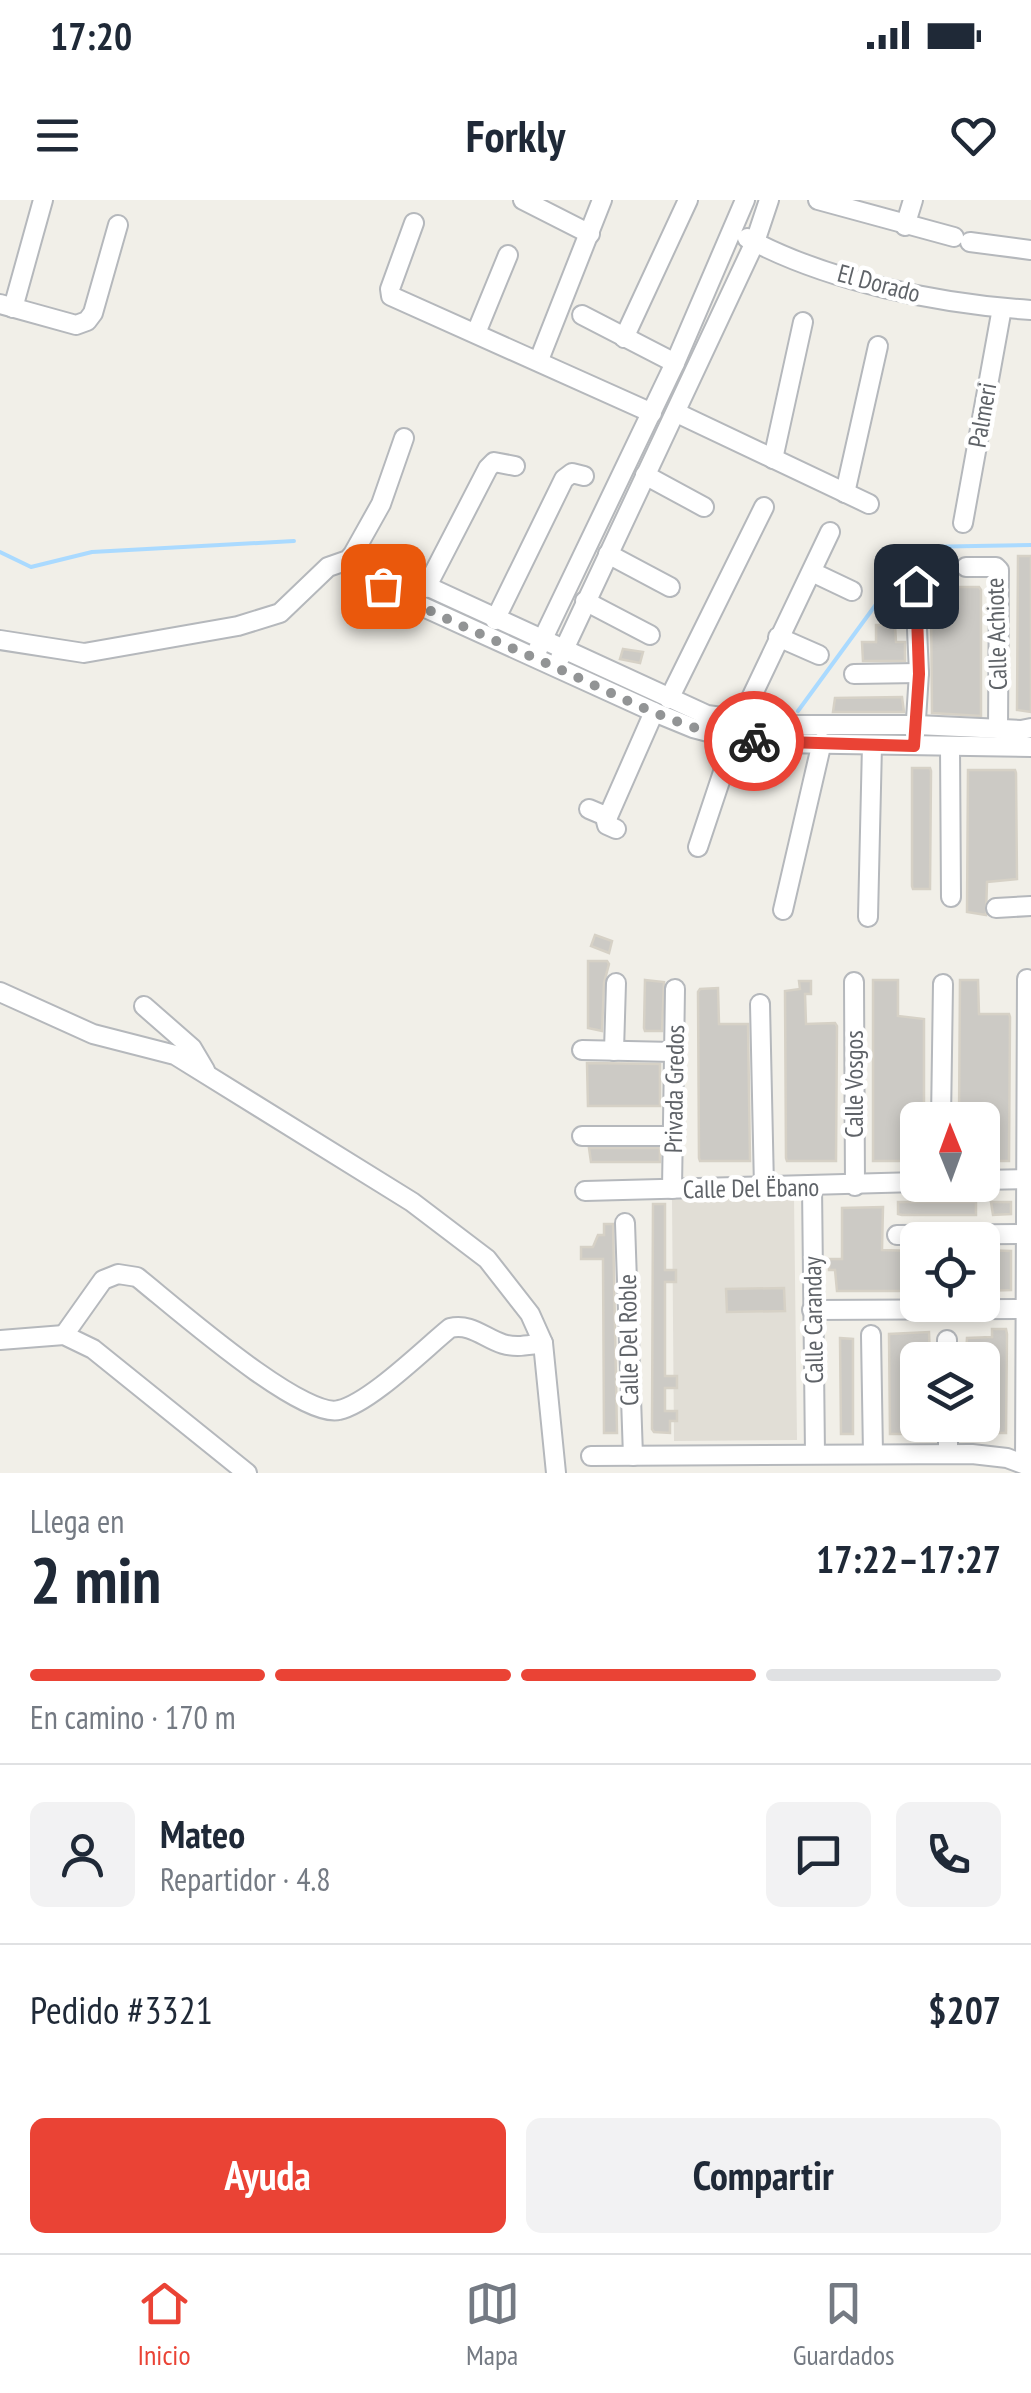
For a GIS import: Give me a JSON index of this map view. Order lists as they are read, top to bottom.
{
  "streets": {
    "street": [
      "El Dorado",
      "Palmeri",
      "Calle Achiote",
      "Calle Vosgos",
      "Privada Gredos",
      "Calle Del Ëbano",
      "Calle Caranday",
      "Calle Del Roble"
    ]
  },
  "crossings": [
    ["El Dorado", "Palmeri"],
    ["Calle Vosgos", "Calle Del Ëbano"],
    ["Privada Gredos", "Calle Del Ëbano"],
    ["Calle Del Ëbano", "Calle Caranday"]
  ],
  "north": "top",
  "page": {
    "status": "17:20",
    "header": "Forkly",
    "heading": ["2 min", "Llega en", "17:22–17:27"],
    "panel": [
      "Mateo",
      "Repartidor · 4.8",
      "Pedido #3321",
      "$207"
    ],
    "bar": "En camino · 170 m",
    "buttons": ["Ayuda", "Compartir"],
    "tabs": ["Inicio", "Mapa", "Guardados"]
  }
}
